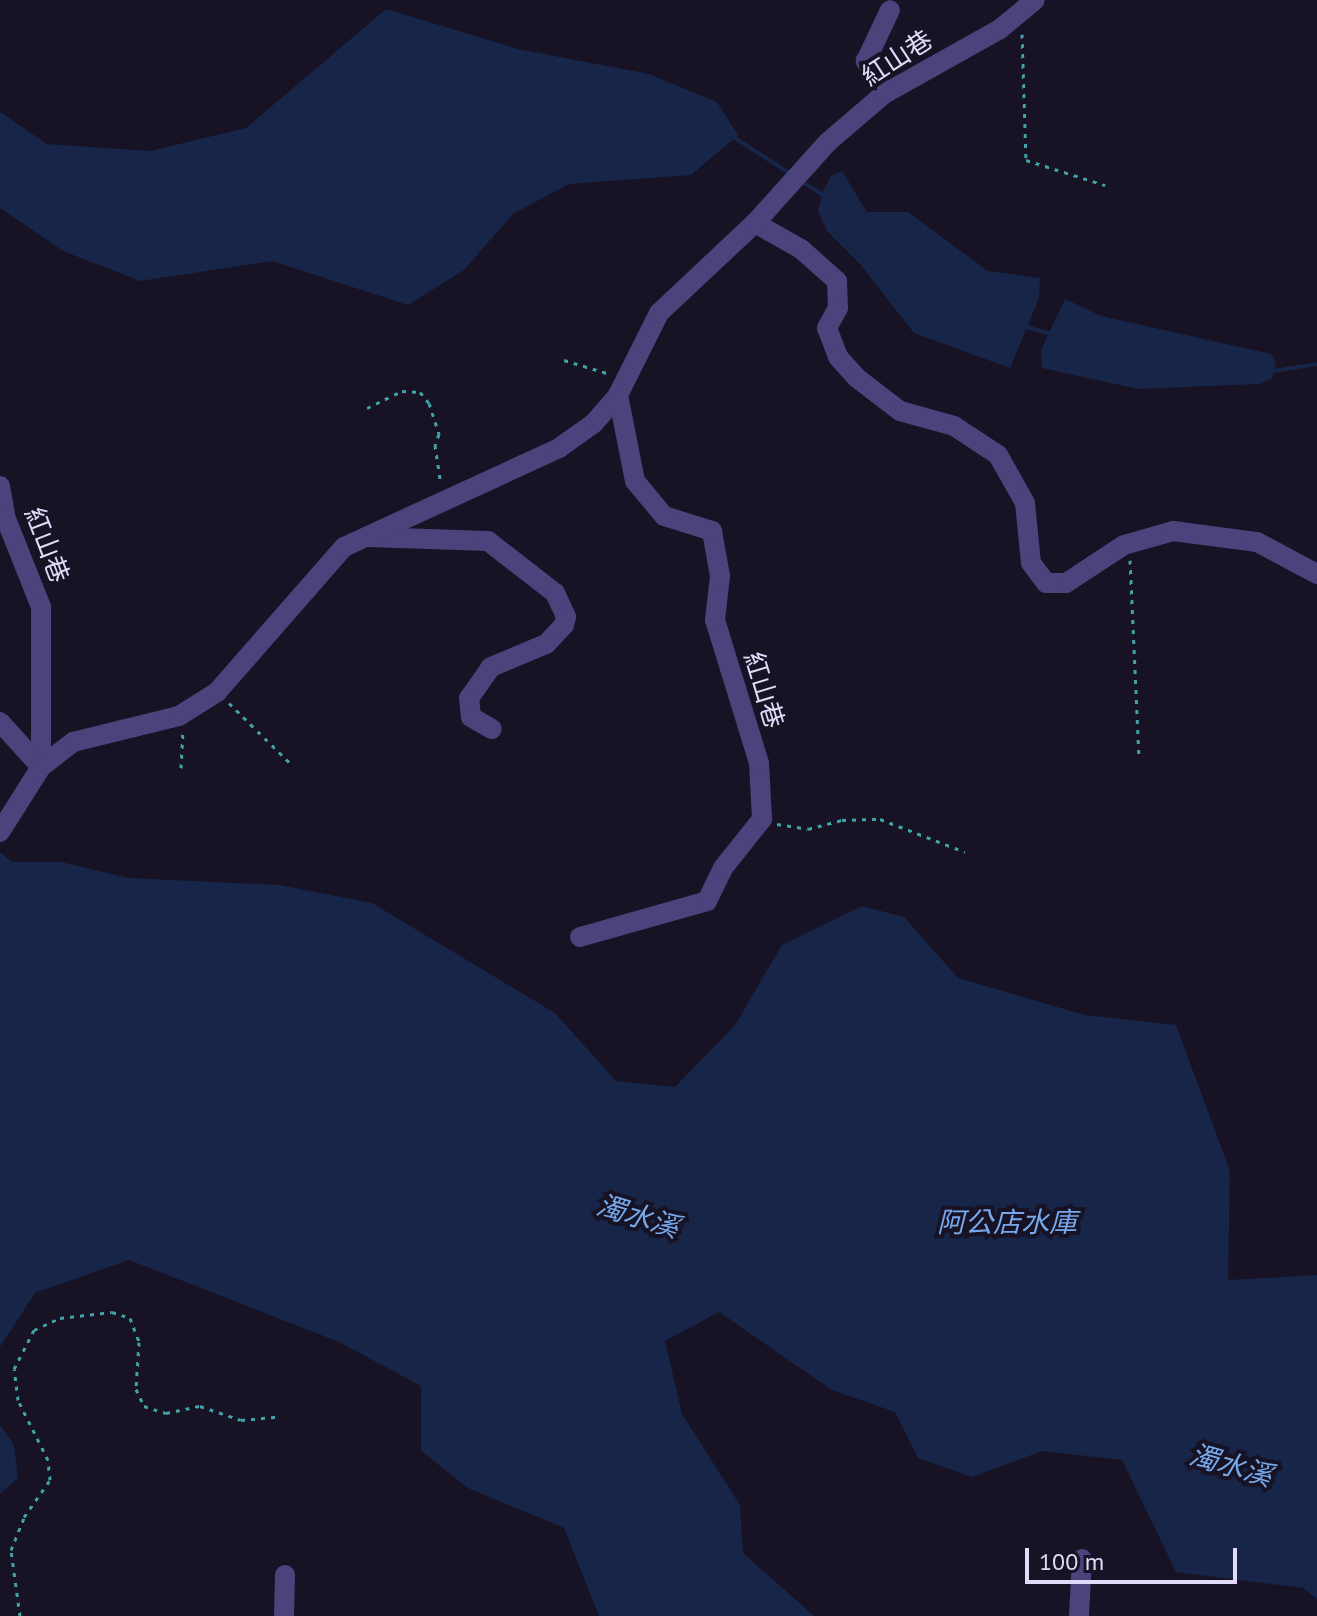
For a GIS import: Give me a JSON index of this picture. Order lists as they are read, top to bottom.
{
  "streets": {
    "street": ["紅山巷"]
  },
  "water": ["濁水溪", "阿公店水庫"],
  "scale_bar": "100 m"
}
